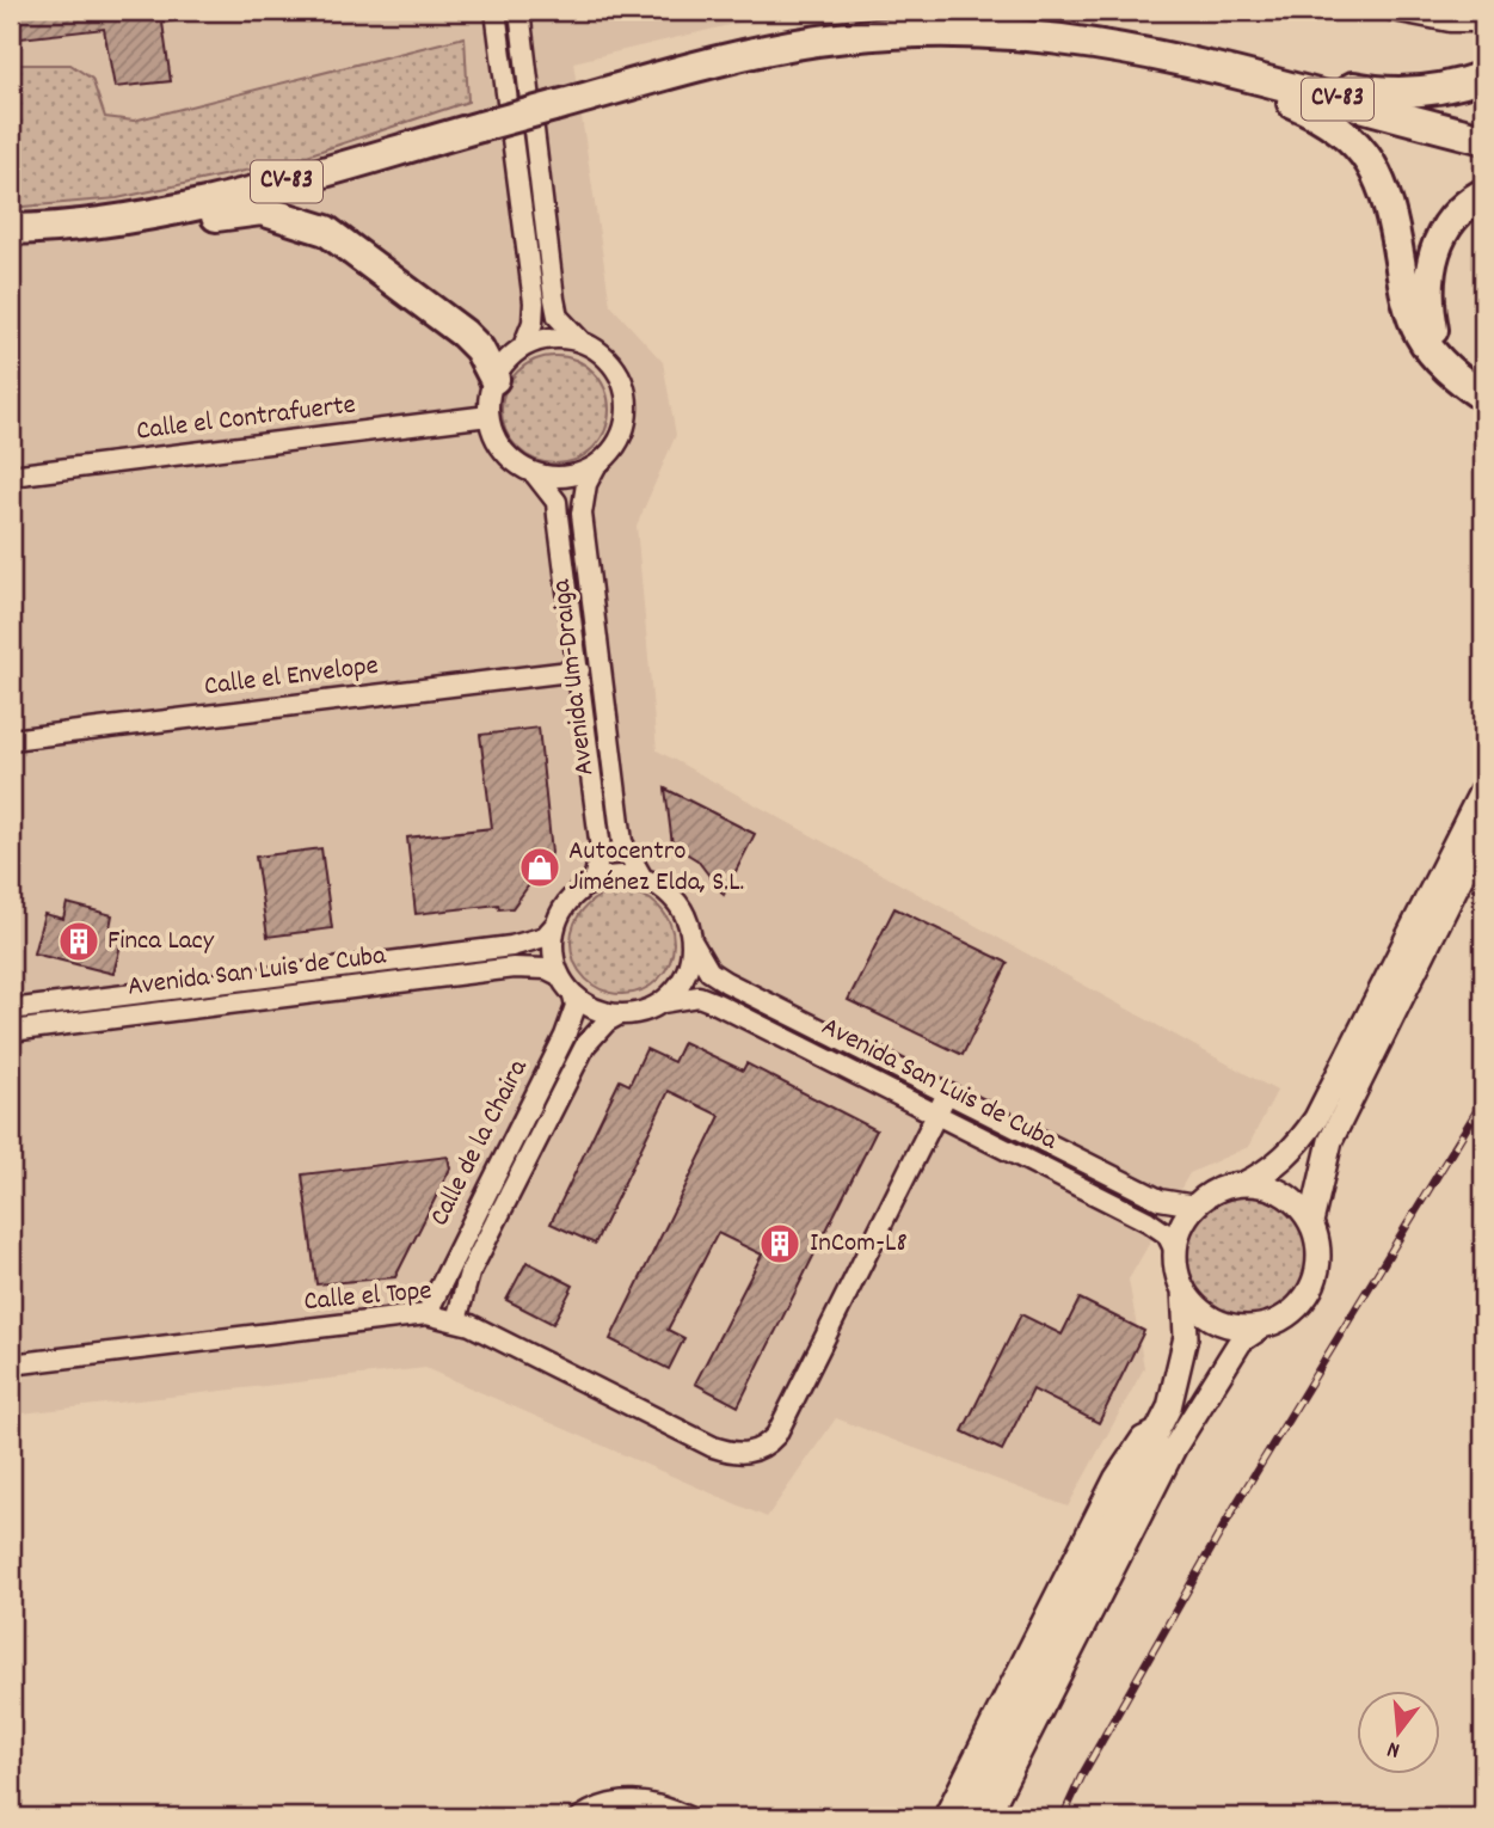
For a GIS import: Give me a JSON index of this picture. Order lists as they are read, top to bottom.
{
  "streets": {
    "main road": ["CV-83"],
    "street": [
      "Calle el Contrafuerte",
      "Calle el Envelope",
      "Avenida Um-Draiga",
      "Avenida San Luis de Cuba",
      "Calle de la Chaira",
      "Calle el Tope"
    ]
  },
  "crossings": [
    ["Calle el Contrafuerte", "Avenida Um-Draiga"],
    ["Calle el Envelope", "Avenida Um-Draiga"],
    ["Avenida Um-Draiga", "Avenida San Luis de Cuba"],
    ["Avenida Um-Draiga", "Calle de la Chaira"],
    ["Avenida San Luis de Cuba", "Calle de la Chaira"],
    ["Avenida San Luis de Cuba", "Calle el Tope"],
    ["Calle de la Chaira", "Calle el Tope"]
  ],
  "places": {
    "shop": ["Autocentro Jiménez Elda, S.L."],
    "building": ["Finca Lacy", "InCom-L8"]
  },
  "north": "bottom"
}
